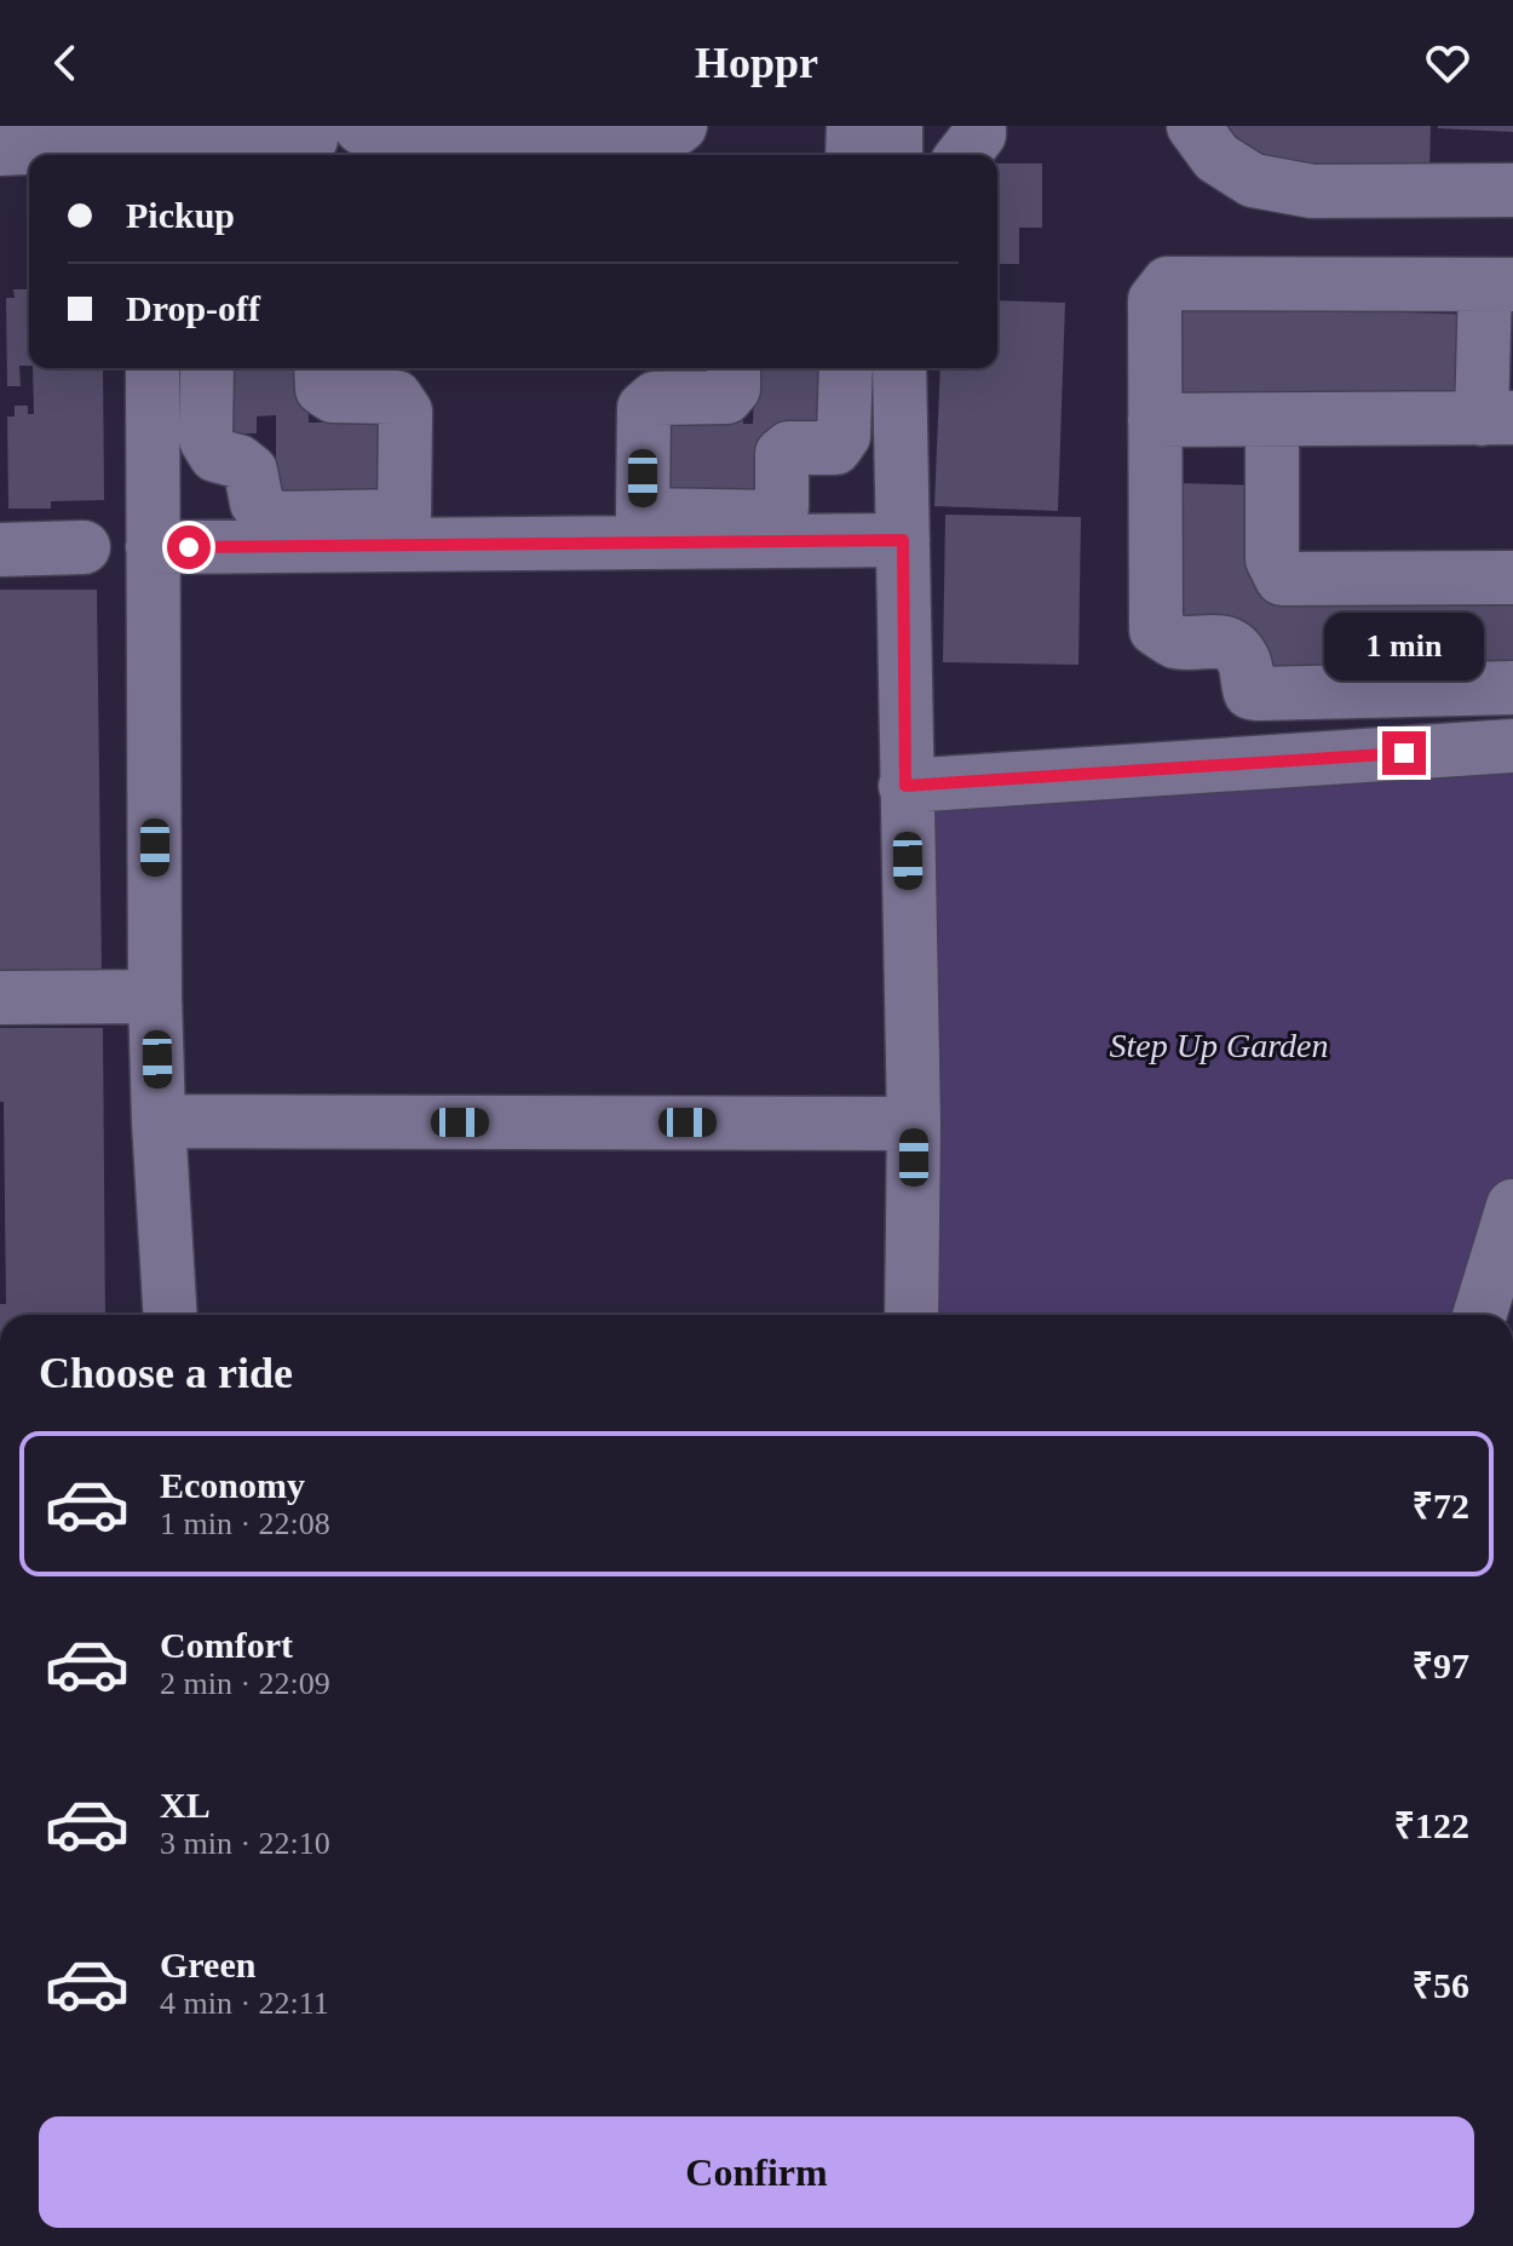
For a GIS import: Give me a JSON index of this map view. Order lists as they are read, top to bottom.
{
  "parks": ["Step Up Garden"],
  "page": {
    "header": "Hoppr",
    "banner": ["Pickup", "Drop-off"],
    "bubble": "1 min",
    "heading": "Choose a ride",
    "list": [
      {
        "name": "Economy",
        "note": "1 min · 22:08",
        "value": "₹72"
      },
      {
        "name": "Comfort",
        "note": "2 min · 22:09",
        "value": "₹97"
      },
      {
        "name": "XL",
        "note": "3 min · 22:10",
        "value": "₹122"
      },
      {
        "name": "Green",
        "note": "4 min · 22:11",
        "value": "₹56"
      }
    ],
    "buttons": "Confirm"
  }
}
